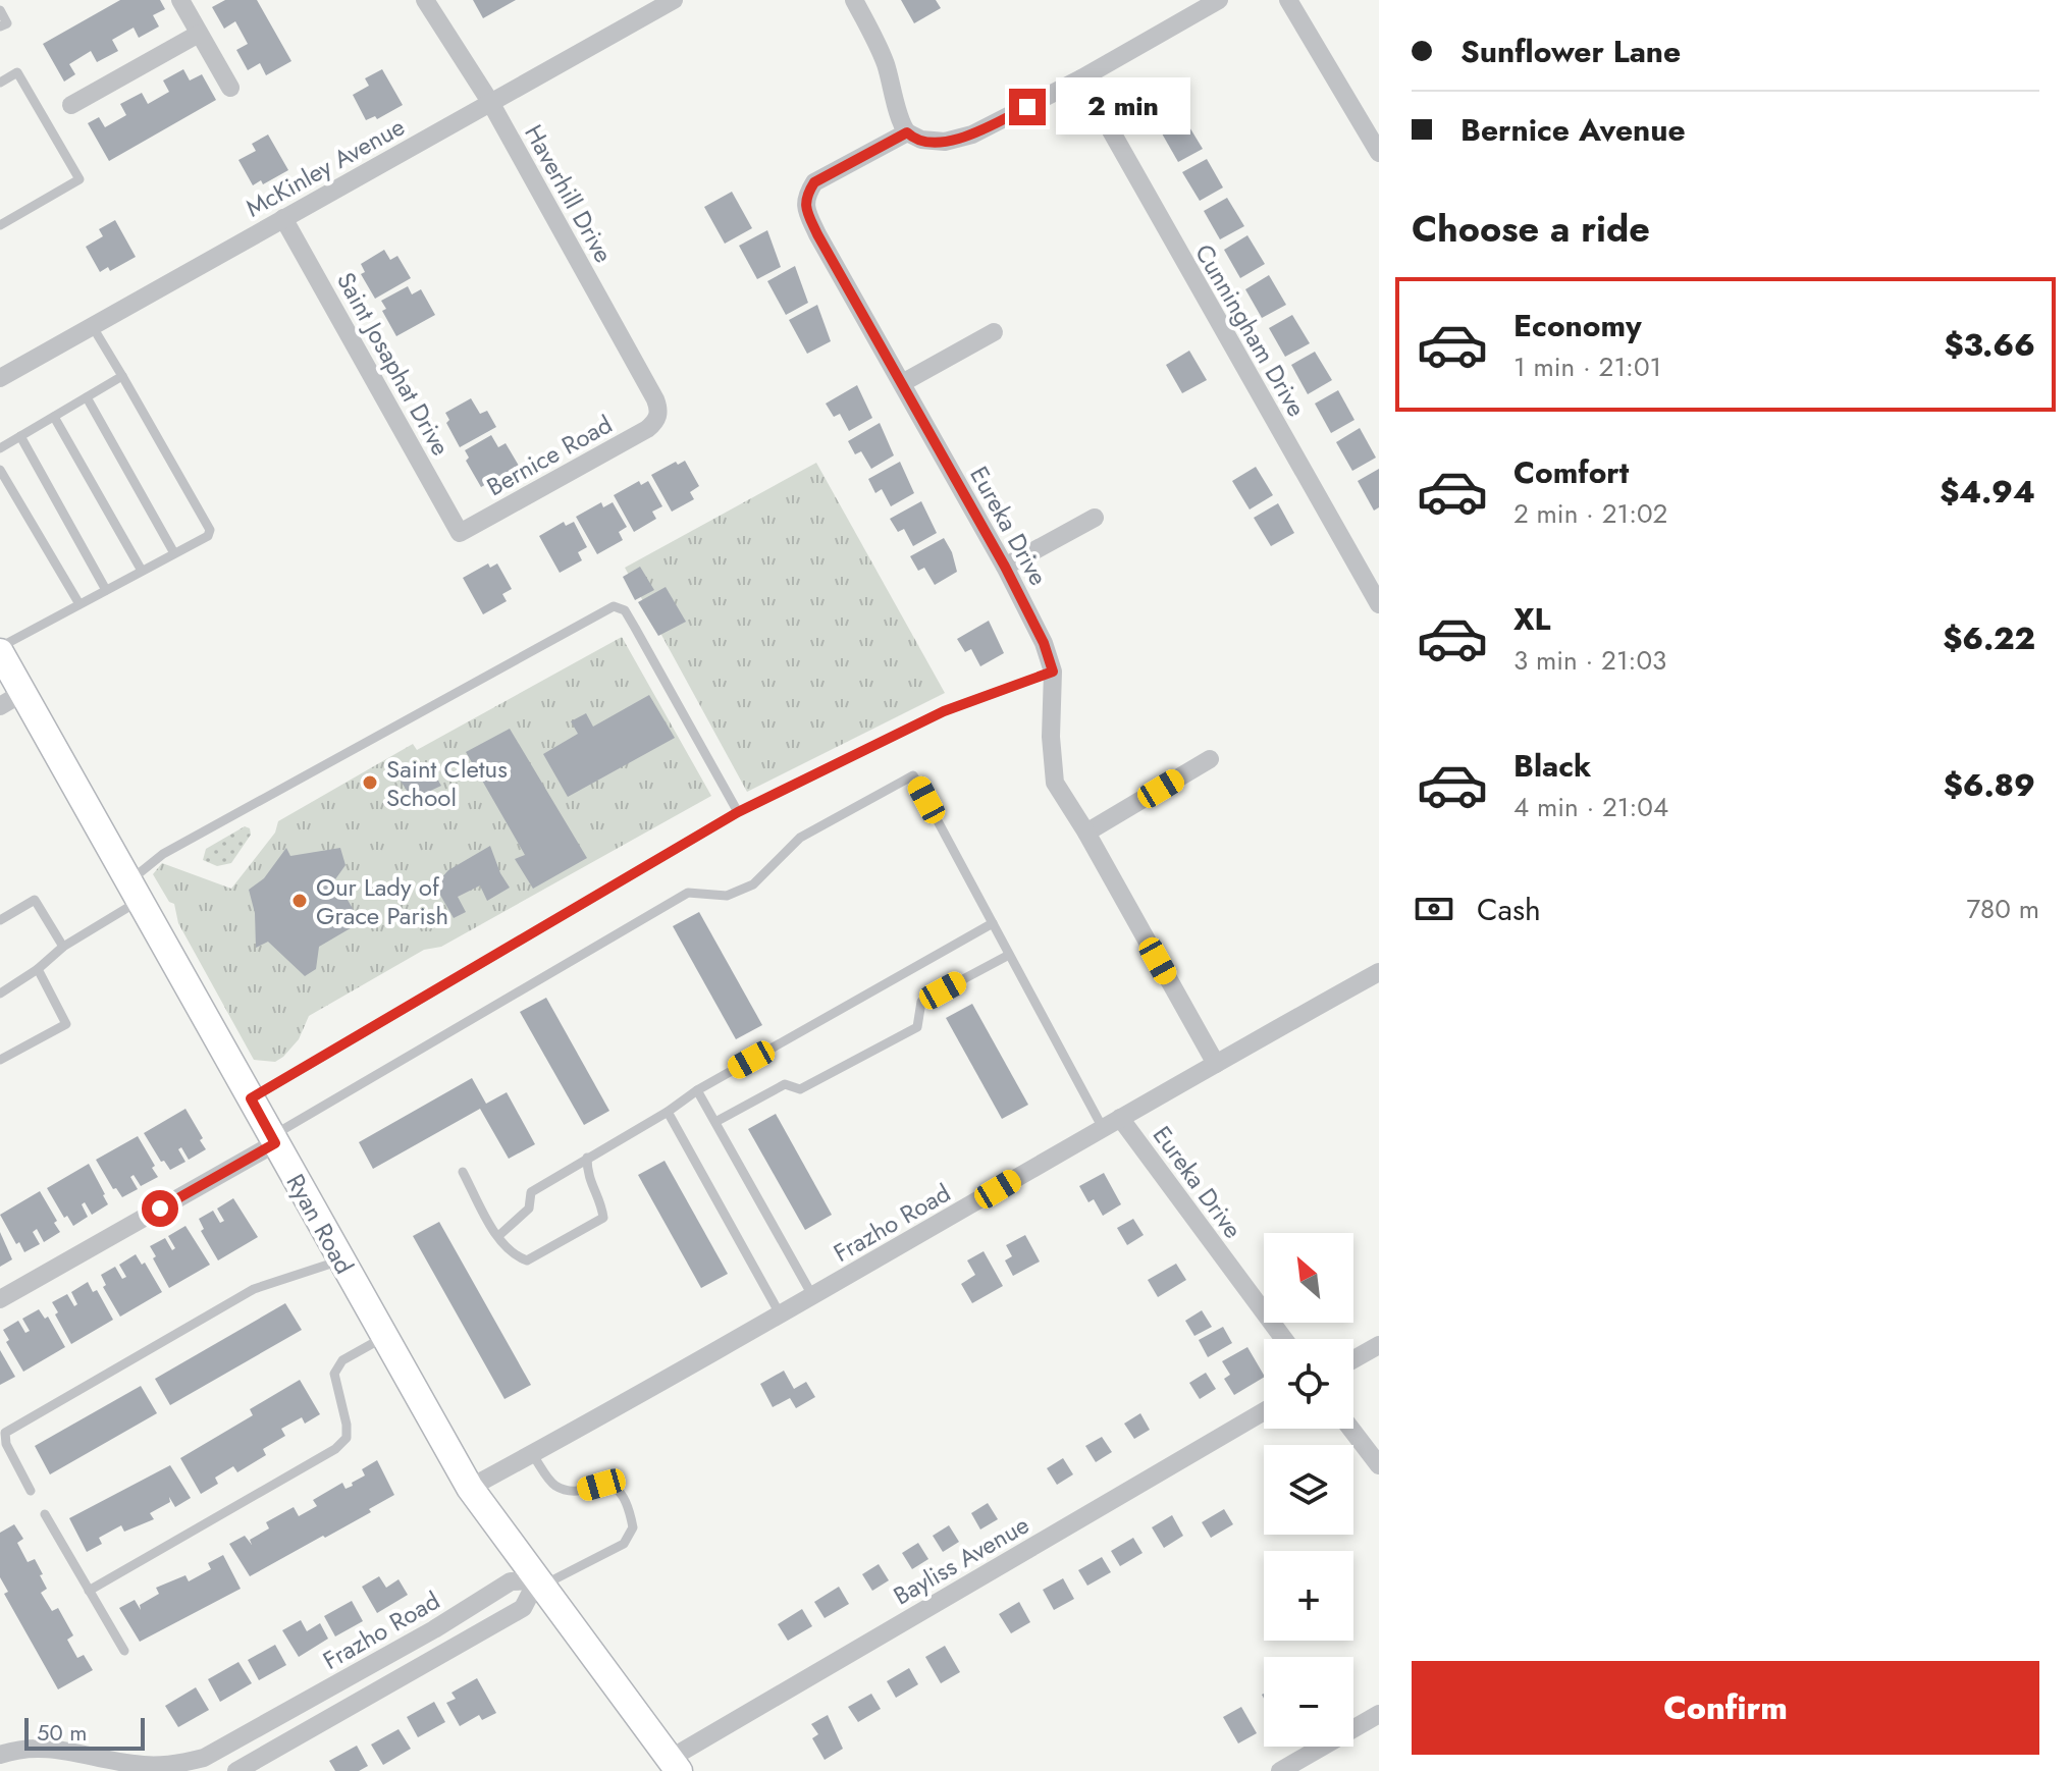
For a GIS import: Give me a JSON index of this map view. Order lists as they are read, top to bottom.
{
  "streets": {
    "main road": ["Ryan Road"],
    "street": [
      "McKinley Avenue",
      "Haverhill Drive",
      "Cunningham Drive",
      "Saint Josaphat Drive",
      "Bernice Road",
      "Eureka Drive",
      "Frazho Road",
      "Bayliss Avenue"
    ]
  },
  "crossings": [
    ["McKinley Avenue", "Haverhill Drive"],
    ["McKinley Avenue", "Saint Josaphat Drive"],
    ["Haverhill Drive", "Bernice Road"],
    ["Saint Josaphat Drive", "Bernice Road"],
    ["Eureka Drive", "Frazho Road"],
    ["Frazho Road", "Ryan Road"],
    ["Ryan Road", "Bayliss Avenue"]
  ],
  "places": ["Saint Cletus School", "Our Lady of Grace Parish"],
  "scale_bar": "50 m",
  "north": "top left",
  "page": {
    "banner": ["Sunflower Lane", "Bernice Avenue"],
    "bubble": "2 min",
    "heading": "Choose a ride",
    "list": [
      {
        "name": "Economy",
        "note": "1 min · 21:01",
        "value": "$3.66"
      },
      {
        "name": "Comfort",
        "note": "2 min · 21:02",
        "value": "$4.94"
      },
      {
        "name": "XL",
        "note": "3 min · 21:03",
        "value": "$6.22"
      },
      {
        "name": "Black",
        "note": "4 min · 21:04",
        "value": "$6.89"
      }
    ],
    "pay": ["Cash", "780 m"],
    "map_buttons": ["+", "−"],
    "buttons": "Confirm",
    "scale": "50 m"
  }
}
